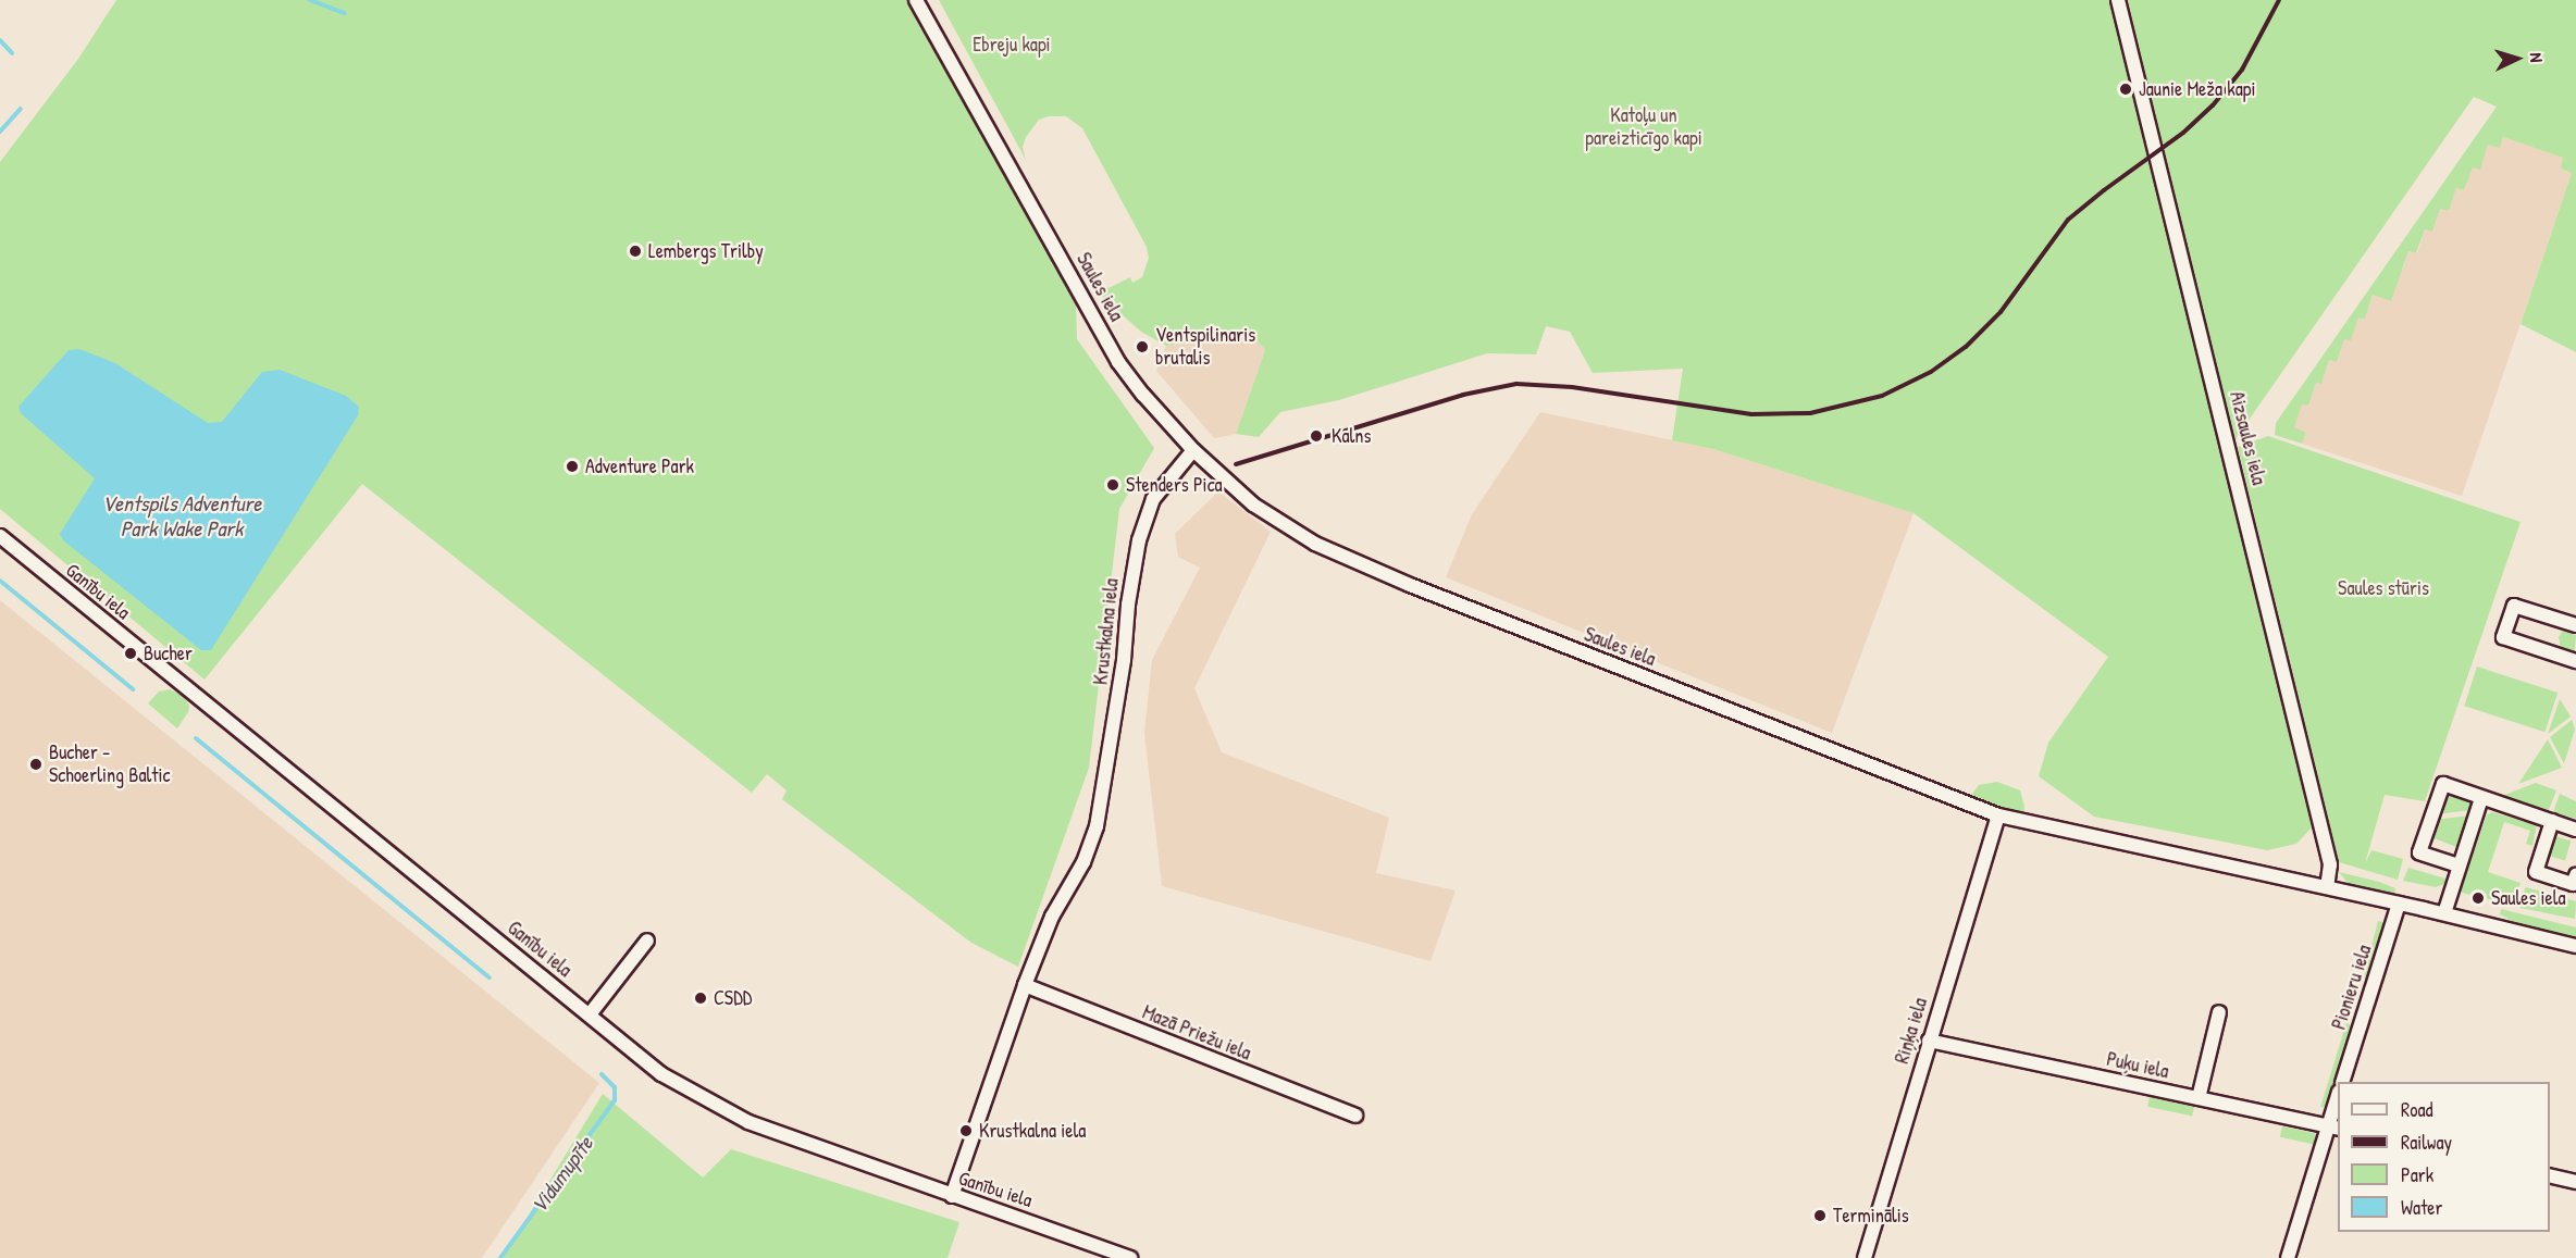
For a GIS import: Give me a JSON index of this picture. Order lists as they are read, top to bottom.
{
  "streets": {
    "street": [
      "Saules iela",
      "Aizsaules iela",
      "Ganību iela",
      "Krustkalna iela",
      "Pionieru iela",
      "Riņķa iela",
      "Mazā Priežu iela",
      "Puķu iela"
    ]
  },
  "crossings": [
    ["Saules iela", "Aizsaules iela"],
    ["Saules iela", "Krustkalna iela"],
    ["Saules iela", "Pionieru iela"],
    ["Saules iela", "Riņķa iela"],
    ["Ganību iela", "Krustkalna iela"],
    ["Krustkalna iela", "Mazā Priežu iela"],
    ["Riņķa iela", "Puķu iela"]
  ],
  "water": ["Ventspils Adventure Park Wake Park", "Vidumupīte"],
  "parks": ["Ebreju kapi", "Katoļu un pareizticīgo kapi", "Saules stūris"],
  "places": [
    "Jaunie Meža kapi",
    "Lembergs Trilby",
    "Ventspilinaris brutalis",
    "Kalns",
    "Adventure Park",
    "Stenders Pica",
    "Bucher",
    "Bucher - Schoerling Baltic",
    "Saules iela",
    "CSDD",
    "Krustkalna iela",
    "Terminālis"
  ],
  "legend": [
    "Road",
    "Railway",
    "Park",
    "Water"
  ],
  "north": "right"
}
